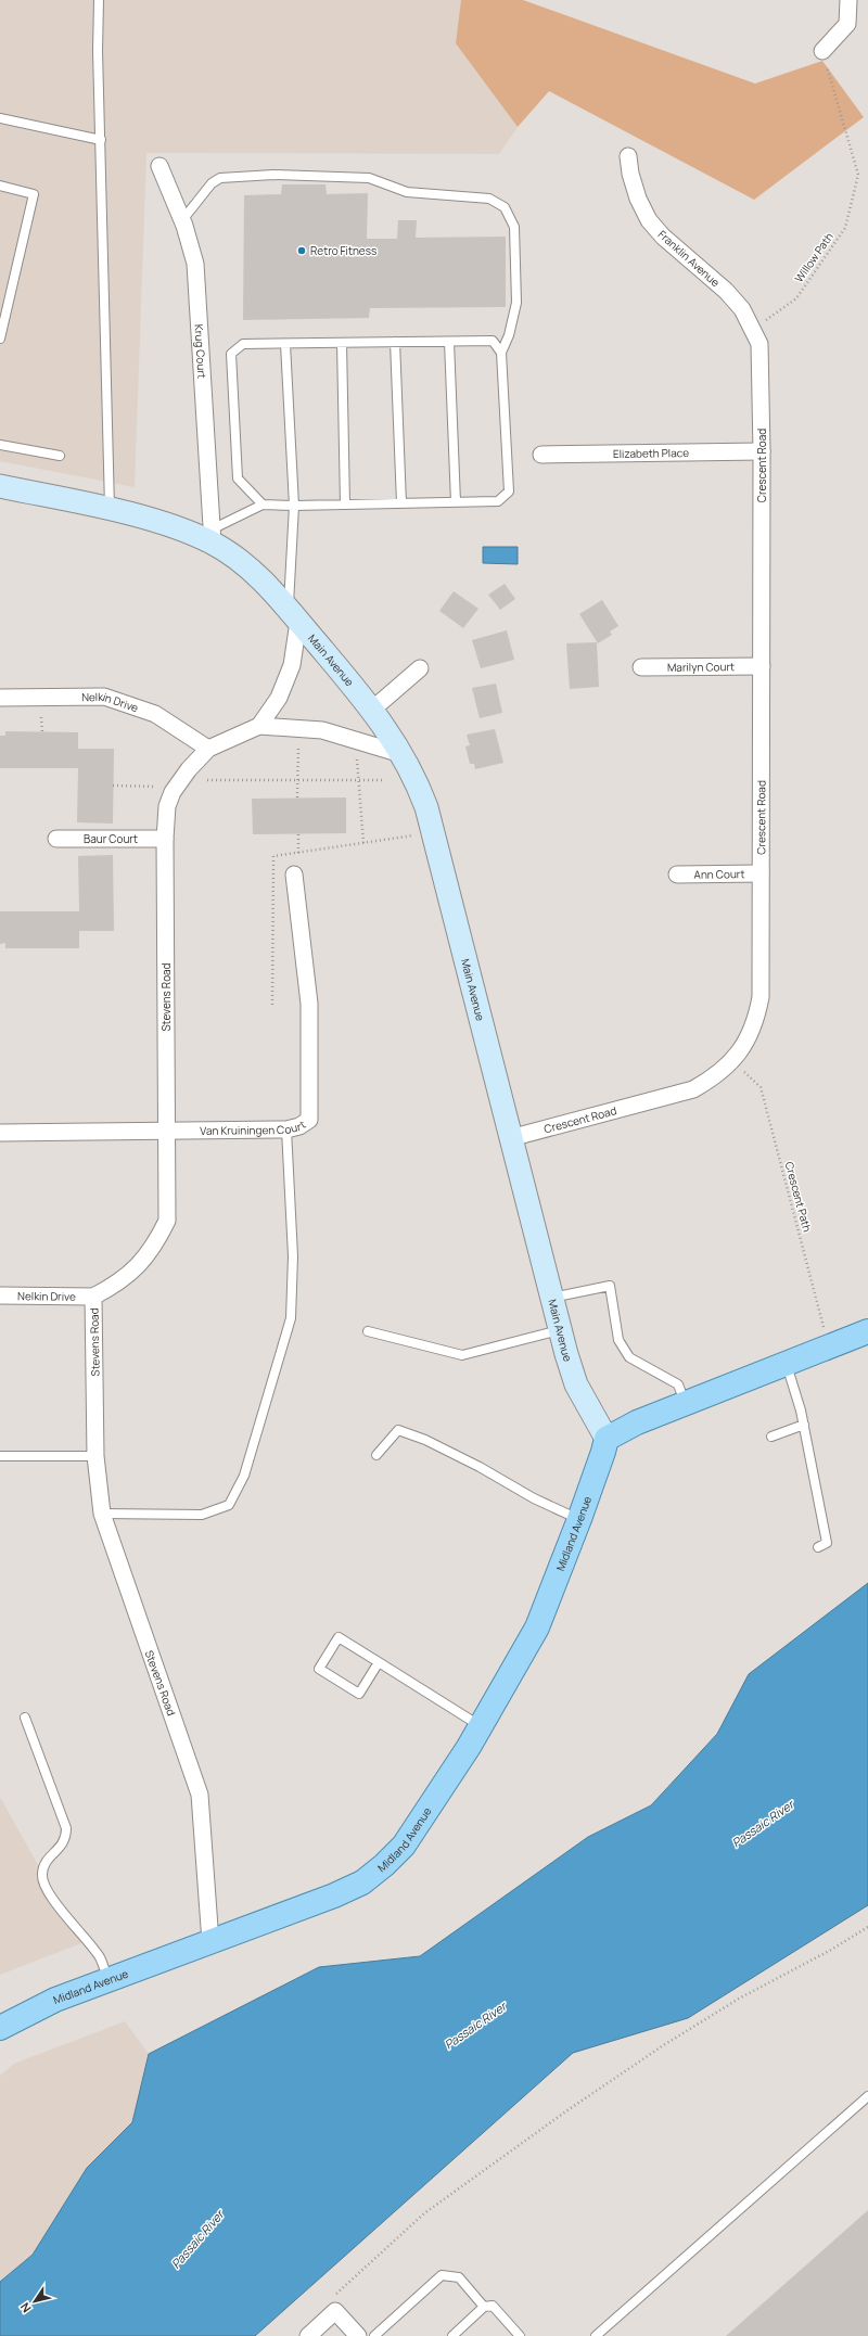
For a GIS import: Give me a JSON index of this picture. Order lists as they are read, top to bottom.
{
  "streets": {
    "main road": ["Midland Avenue"],
    "street": [
      "Franklin Avenue",
      "Krug Court",
      "Elizabeth Place",
      "Crescent Road",
      "Main Avenue",
      "Marilyn Court",
      "Nelkin Drive",
      "Baur Court",
      "Ann Court",
      "Stevens Road",
      "Van Kruiningen Court"
    ],
    "path": ["Willow Path", "Crescent Path"]
  },
  "crossings": [
    ["Willow Path", "Franklin Avenue"],
    ["Willow Path", "Crescent Road"],
    ["Franklin Avenue", "Crescent Road"],
    ["Krug Court", "Main Avenue"],
    ["Elizabeth Place", "Crescent Road"],
    ["Crescent Road", "Main Avenue"],
    ["Crescent Road", "Marilyn Court"],
    ["Crescent Road", "Ann Court"],
    ["Crescent Road", "Crescent Path"],
    ["Main Avenue", "Stevens Road"],
    ["Main Avenue", "Midland Avenue"],
    ["Nelkin Drive", "Stevens Road"],
    ["Baur Court", "Stevens Road"],
    ["Stevens Road", "Van Kruiningen Court"],
    ["Stevens Road", "Midland Avenue"]
  ],
  "water": ["Passaic River"],
  "places": ["Retro Fitness"],
  "north": "bottom left"
}
